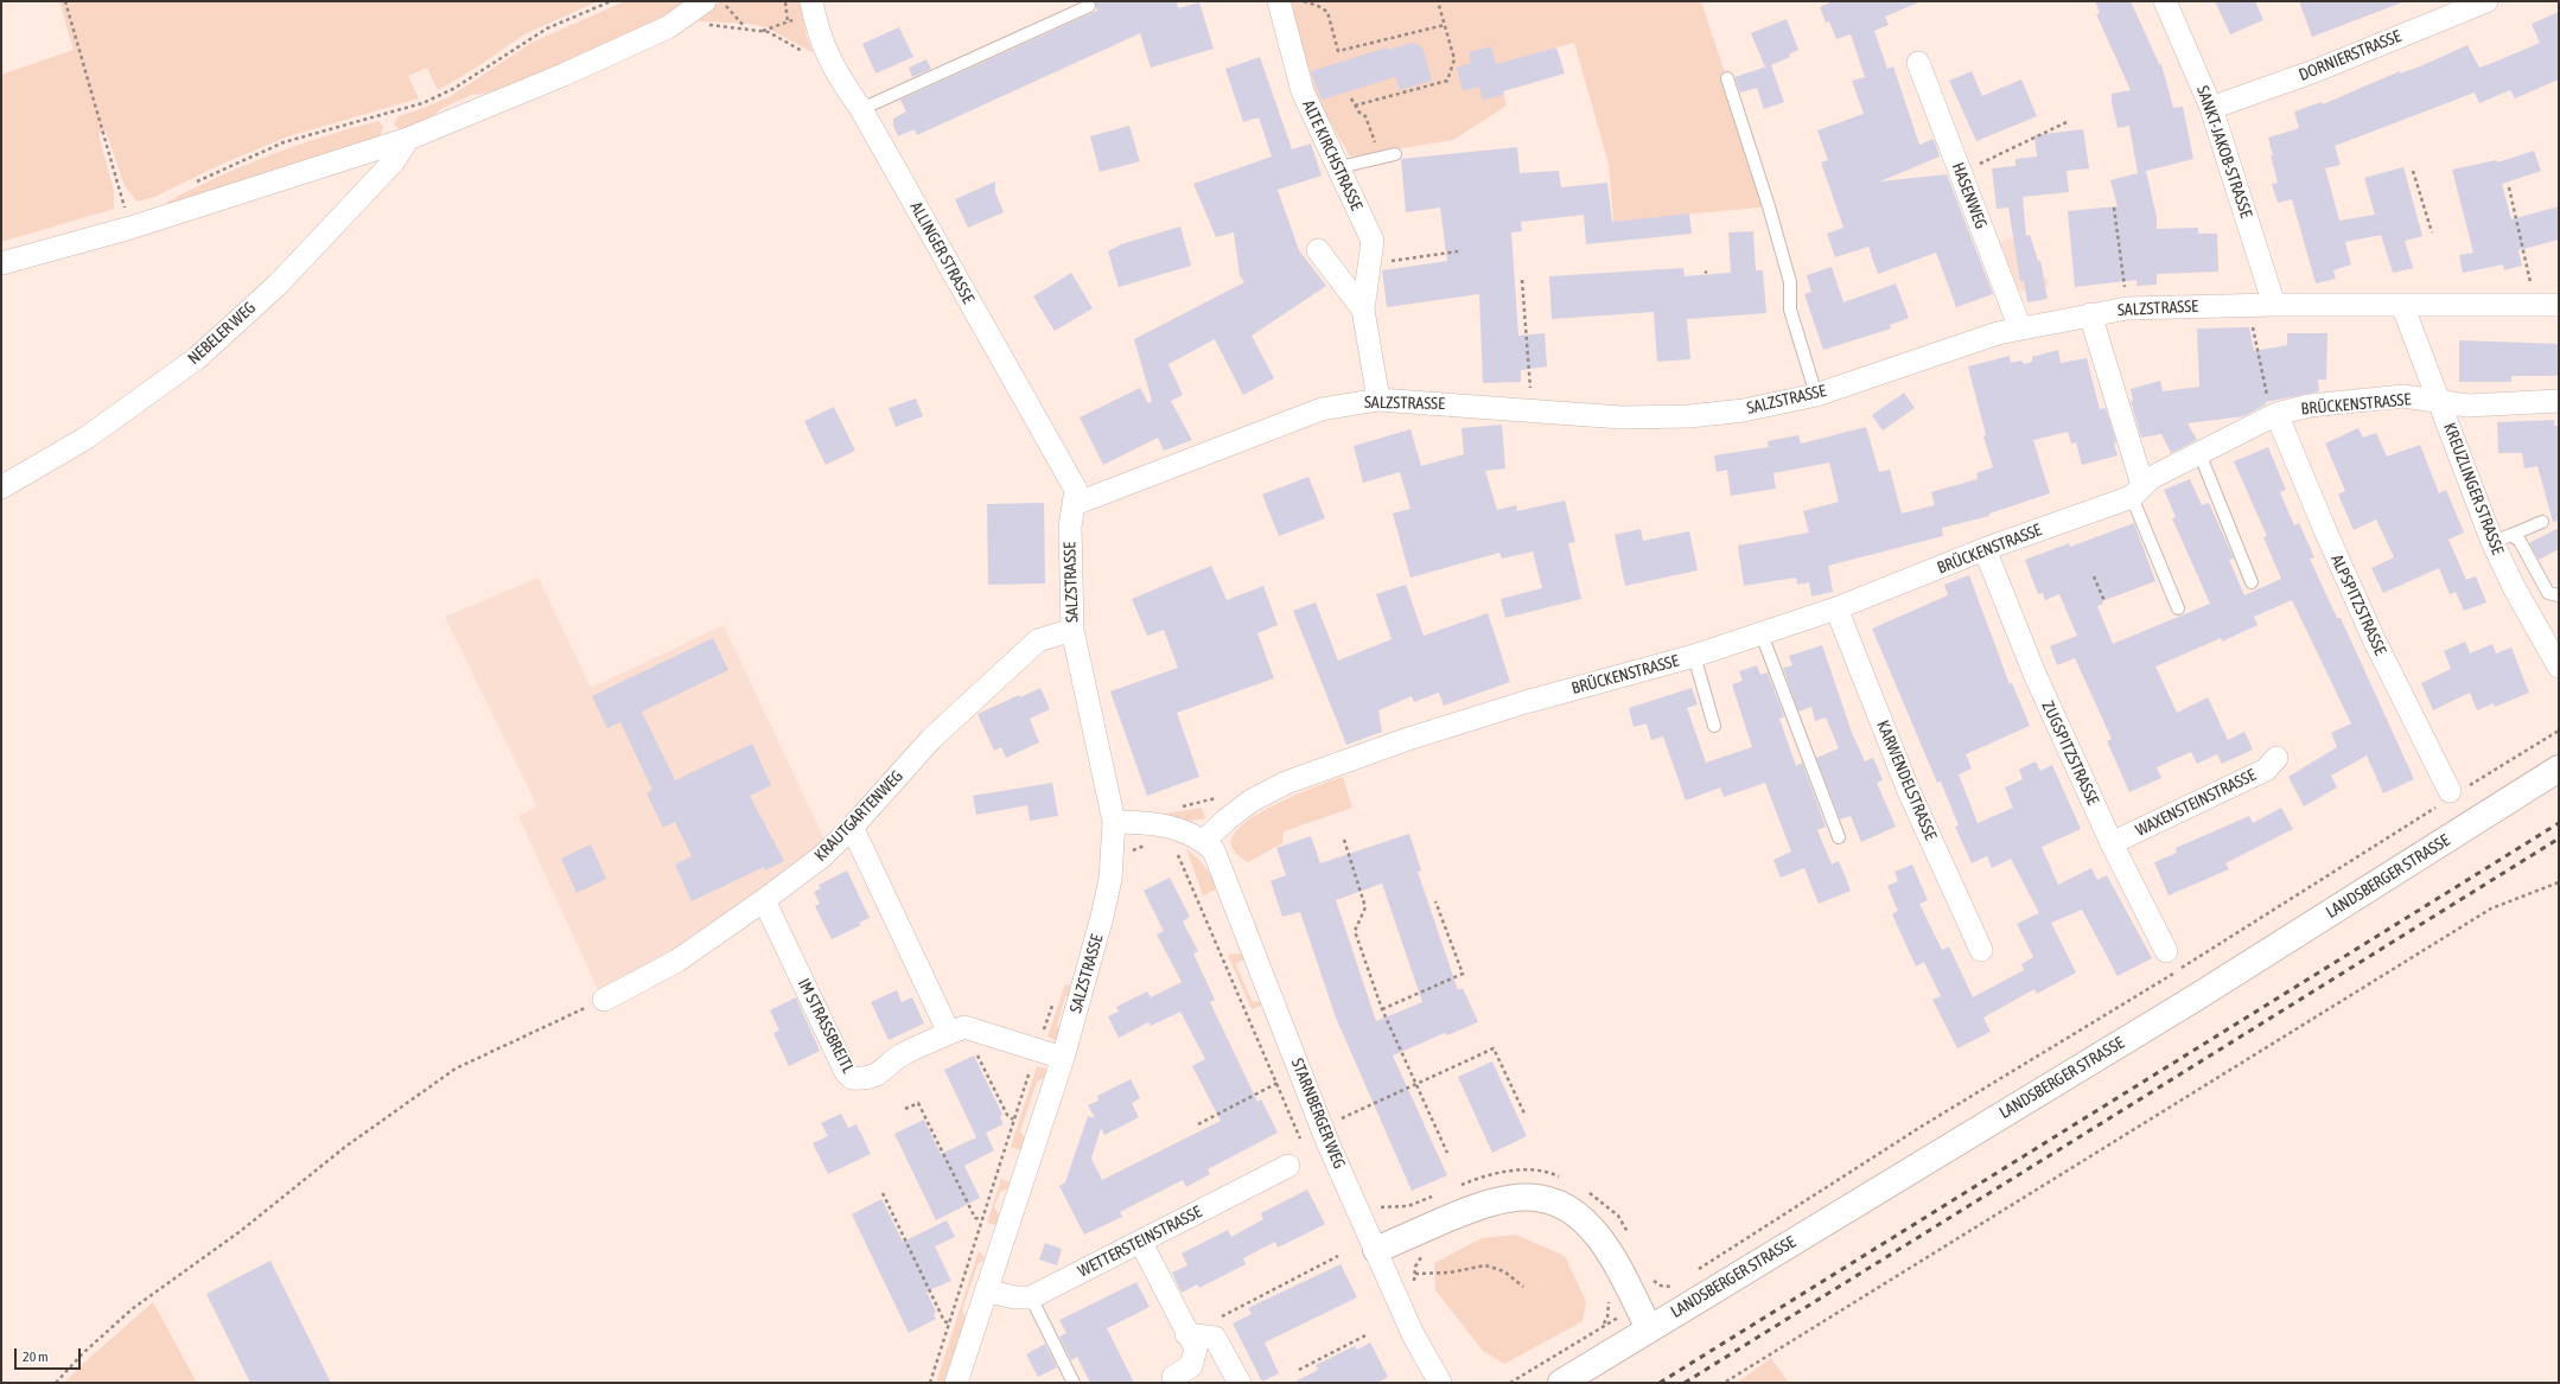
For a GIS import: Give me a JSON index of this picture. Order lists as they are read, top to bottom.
{
  "streets": {
    "main road": ["LANDSBERGER STRASSE"],
    "street": [
      "DORNIERSTRASSE",
      "SANKT-JAKOB-STRASSE",
      "ALTE KIRCHSTRASSE",
      "HASENWEG",
      "ALLINGER STRASSE",
      "SALZSTRASSE",
      "NEBELER WEG",
      "BRÜCKENSTRASSE",
      "KREUZLINGER STRASSE",
      "ALPSPITZSTRASSE",
      "ZUGSPITZSTRASSE",
      "KARWENDELSTRASSE",
      "WAXENSTEINSTRASSE",
      "KRAUTGARTENWEG",
      "IM STRASSBREITL",
      "STARNBERGER WEG",
      "WETTERSTEINSTRASSE"
    ]
  },
  "crossings": [
    ["DORNIERSTRASSE", "SANKT-JAKOB-STRASSE"],
    ["SANKT-JAKOB-STRASSE", "SALZSTRASSE"],
    ["ALTE KIRCHSTRASSE", "SALZSTRASSE"],
    ["HASENWEG", "SALZSTRASSE"],
    ["ALLINGER STRASSE", "SALZSTRASSE"],
    ["SALZSTRASSE", "KREUZLINGER STRASSE"],
    ["SALZSTRASSE", "KRAUTGARTENWEG"],
    ["SALZSTRASSE", "IM STRASSBREITL"],
    ["BRÜCKENSTRASSE", "KREUZLINGER STRASSE"],
    ["BRÜCKENSTRASSE", "ALPSPITZSTRASSE"],
    ["BRÜCKENSTRASSE", "ZUGSPITZSTRASSE"],
    ["BRÜCKENSTRASSE", "KARWENDELSTRASSE"],
    ["BRÜCKENSTRASSE", "STARNBERGER WEG"],
    ["ZUGSPITZSTRASSE", "WAXENSTEINSTRASSE"],
    ["KRAUTGARTENWEG", "IM STRASSBREITL"]
  ],
  "scale_bar": "20 m"
}
